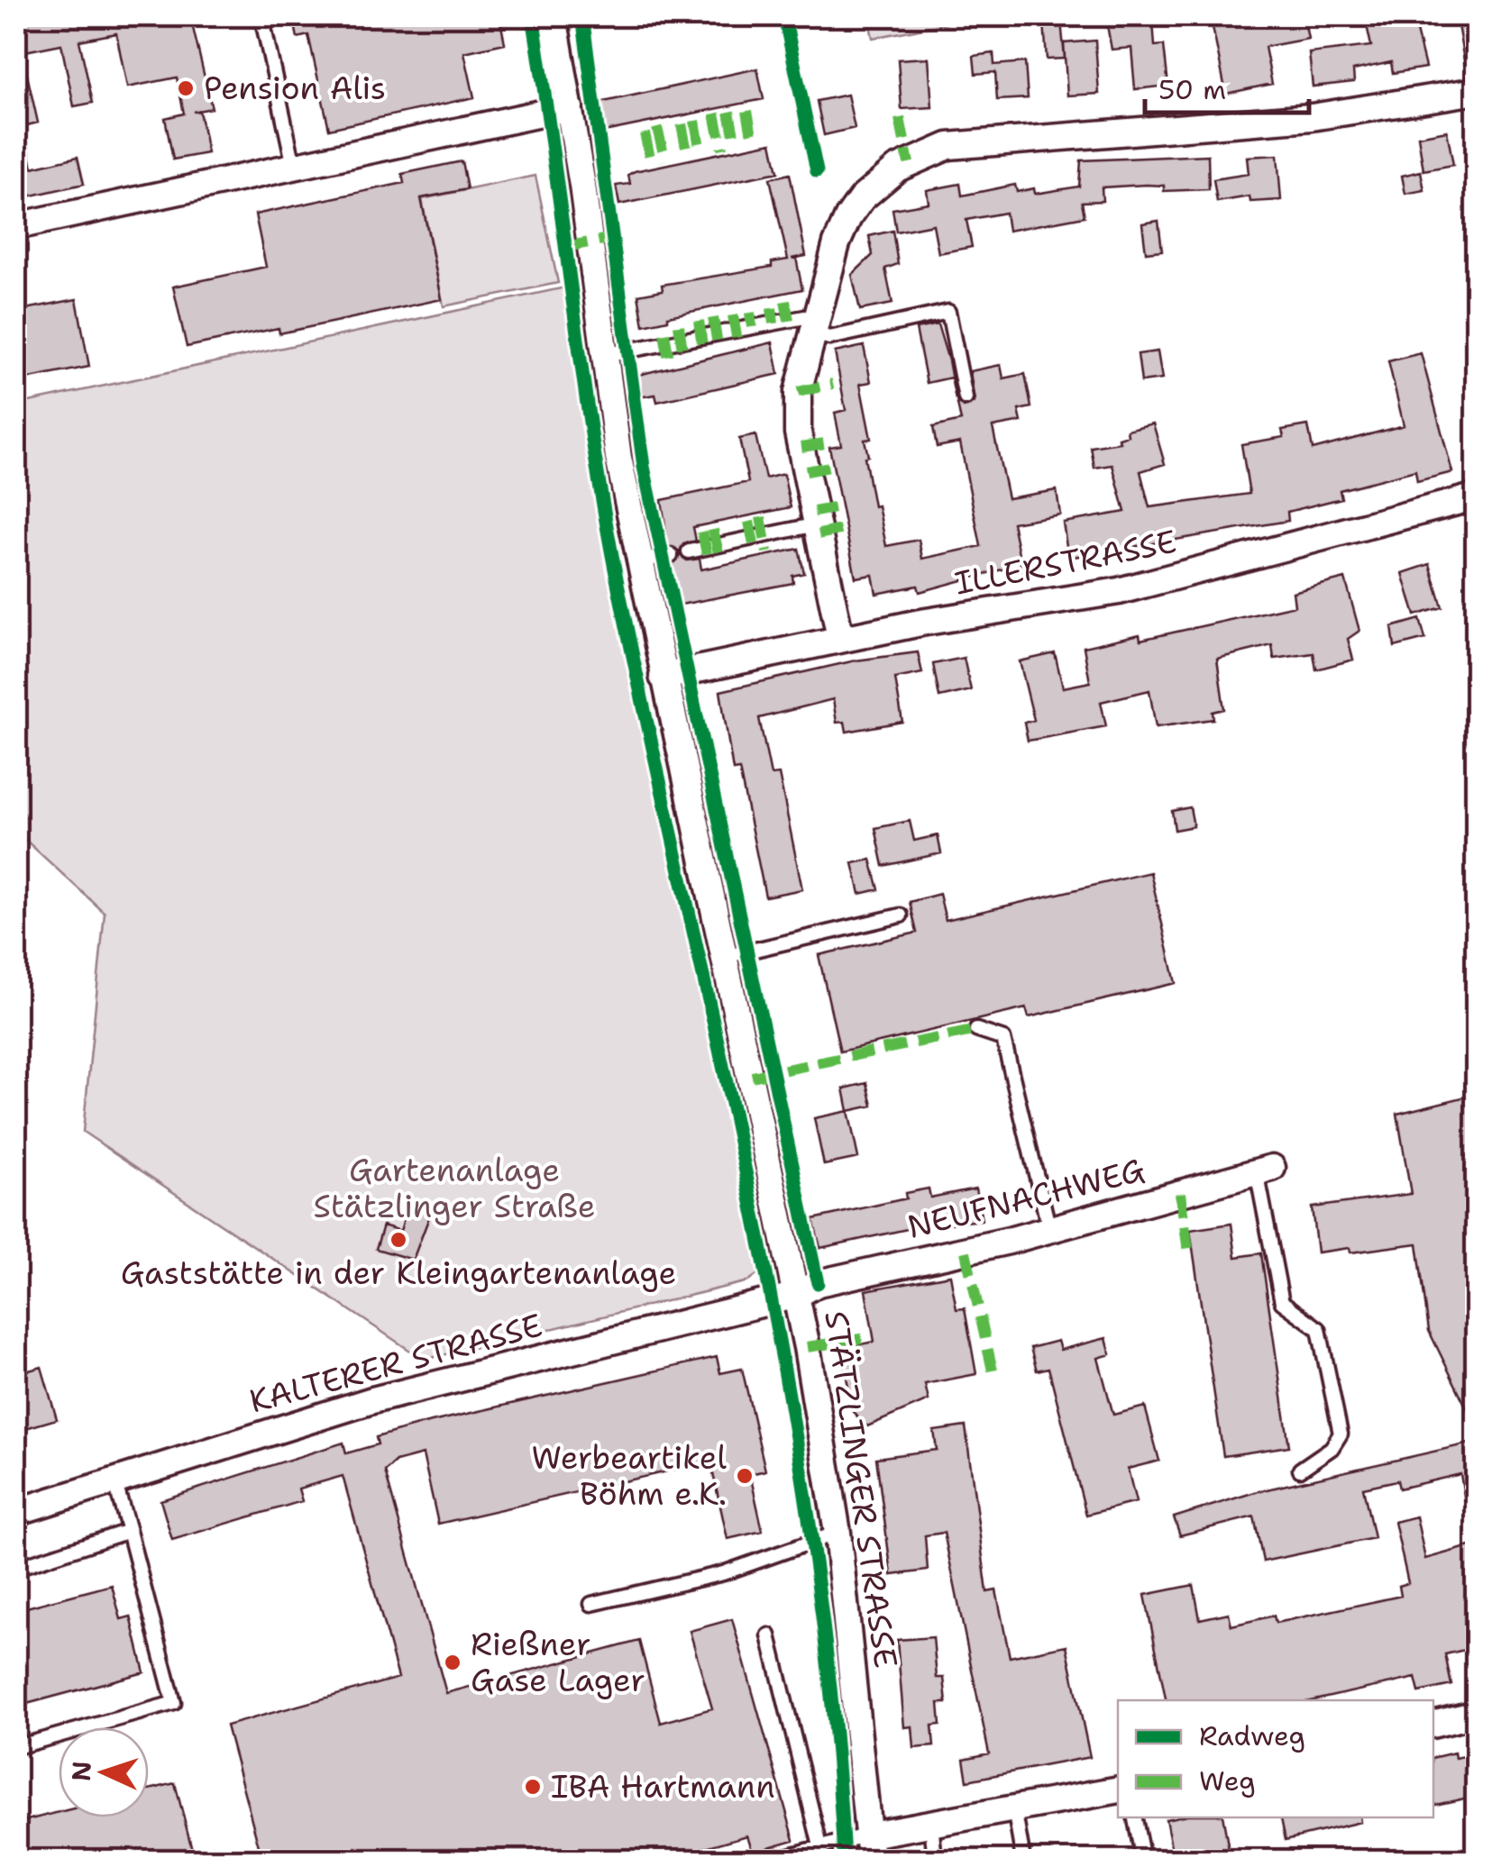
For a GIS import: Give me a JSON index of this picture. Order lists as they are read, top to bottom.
{
  "streets": {
    "street": [
      "ILLERSTRASSE",
      "NEUFNACHWEG",
      "KALTERER STRASSE",
      "STÄTZLINGER STRASSE"
    ]
  },
  "crossings": [
    ["ILLERSTRASSE", "STÄTZLINGER STRASSE"],
    ["NEUFNACHWEG", "KALTERER STRASSE"],
    ["NEUFNACHWEG", "STÄTZLINGER STRASSE"],
    ["KALTERER STRASSE", "STÄTZLINGER STRASSE"]
  ],
  "parks": ["Gartenanlage Stätzlinger Straße"],
  "places": [
    "Pension Alis",
    "Gaststätte in der Kleingartenanlage",
    "Werbeartikel Böhm e.K.",
    "Rießner Gase Lager",
    "IBA Hartmann"
  ],
  "legend": ["Radweg", "Weg"],
  "scale_bar": "50 m",
  "north": "left"
}
